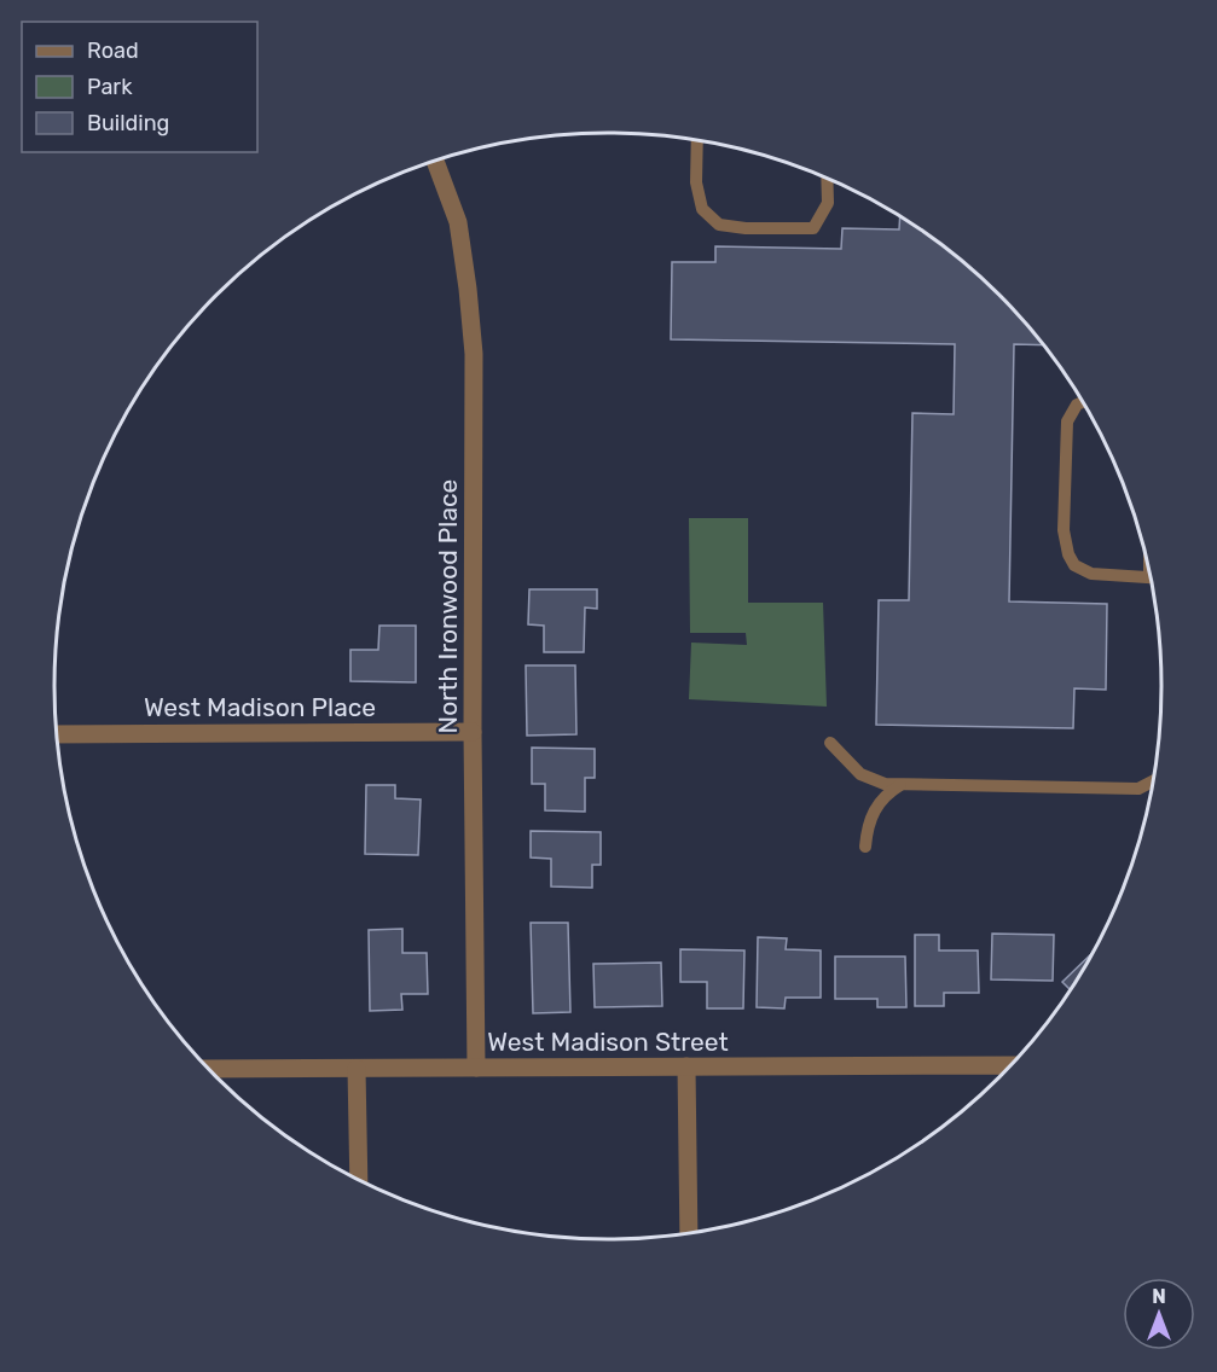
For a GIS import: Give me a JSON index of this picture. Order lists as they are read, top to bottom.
{
  "streets": {
    "street": ["North Ironwood Place", "West Madison Place", "West Madison Street"]
  },
  "crossings": [
    ["North Ironwood Place", "West Madison Place"],
    ["North Ironwood Place", "West Madison Street"]
  ],
  "legend": ["Road", "Park", "Building"],
  "north": "top"
}
